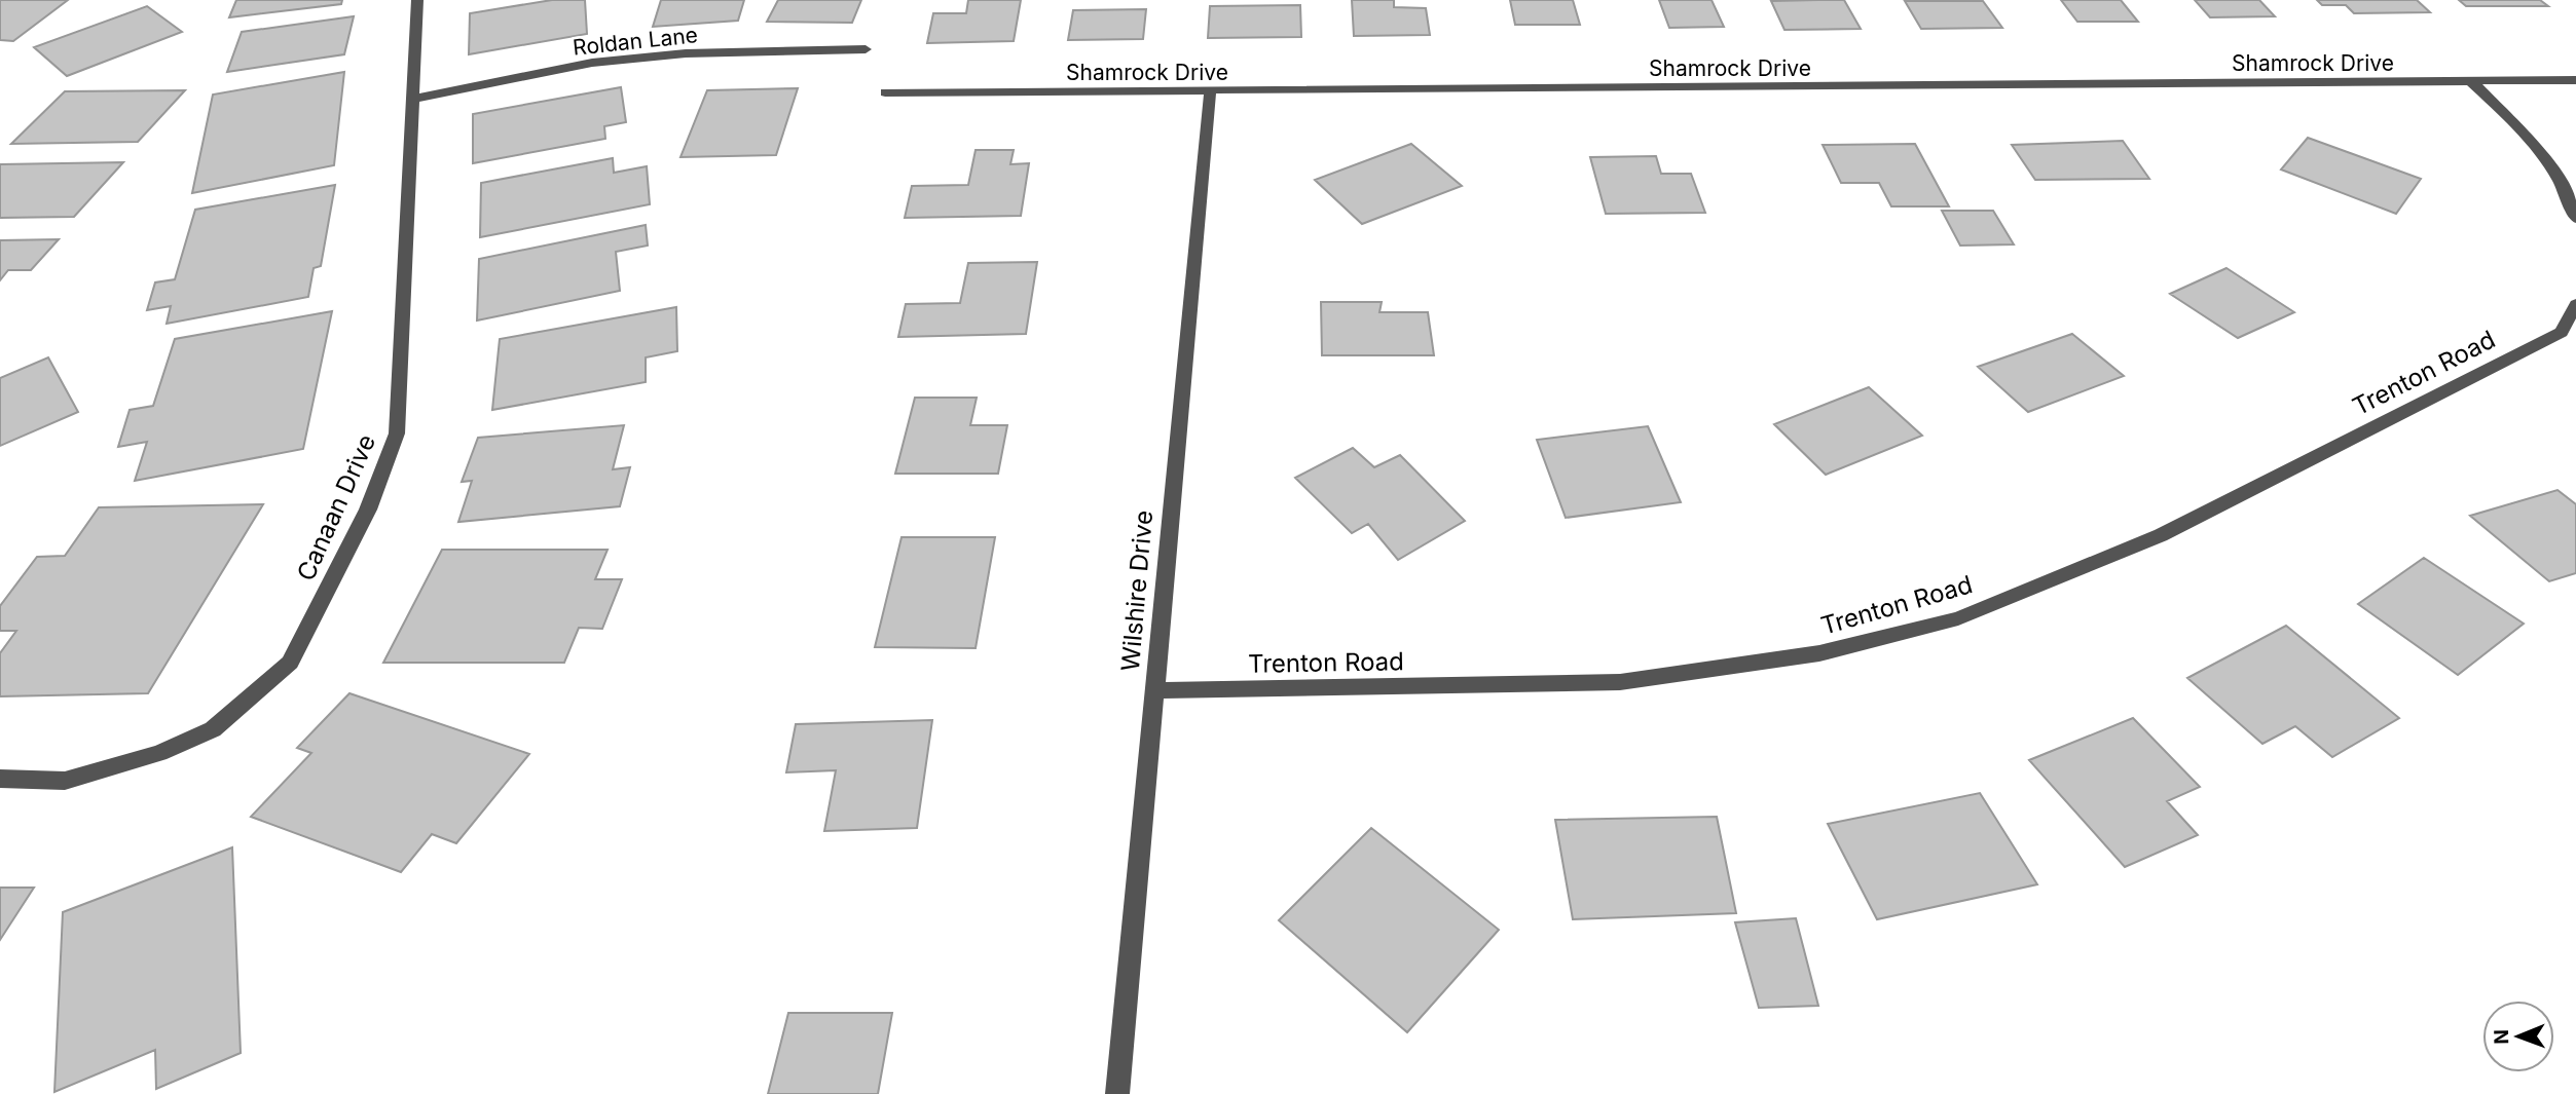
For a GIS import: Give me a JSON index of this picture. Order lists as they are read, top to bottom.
{
  "streets": {
    "street": [
      "Roldan Lane",
      "Shamrock Drive",
      "Trenton Road",
      "Canaan Drive",
      "Wilshire Drive"
    ]
  },
  "crossings": [
    ["Roldan Lane", "Canaan Drive"],
    ["Shamrock Drive", "Wilshire Drive"],
    ["Trenton Road", "Wilshire Drive"]
  ],
  "north": "left"
}
